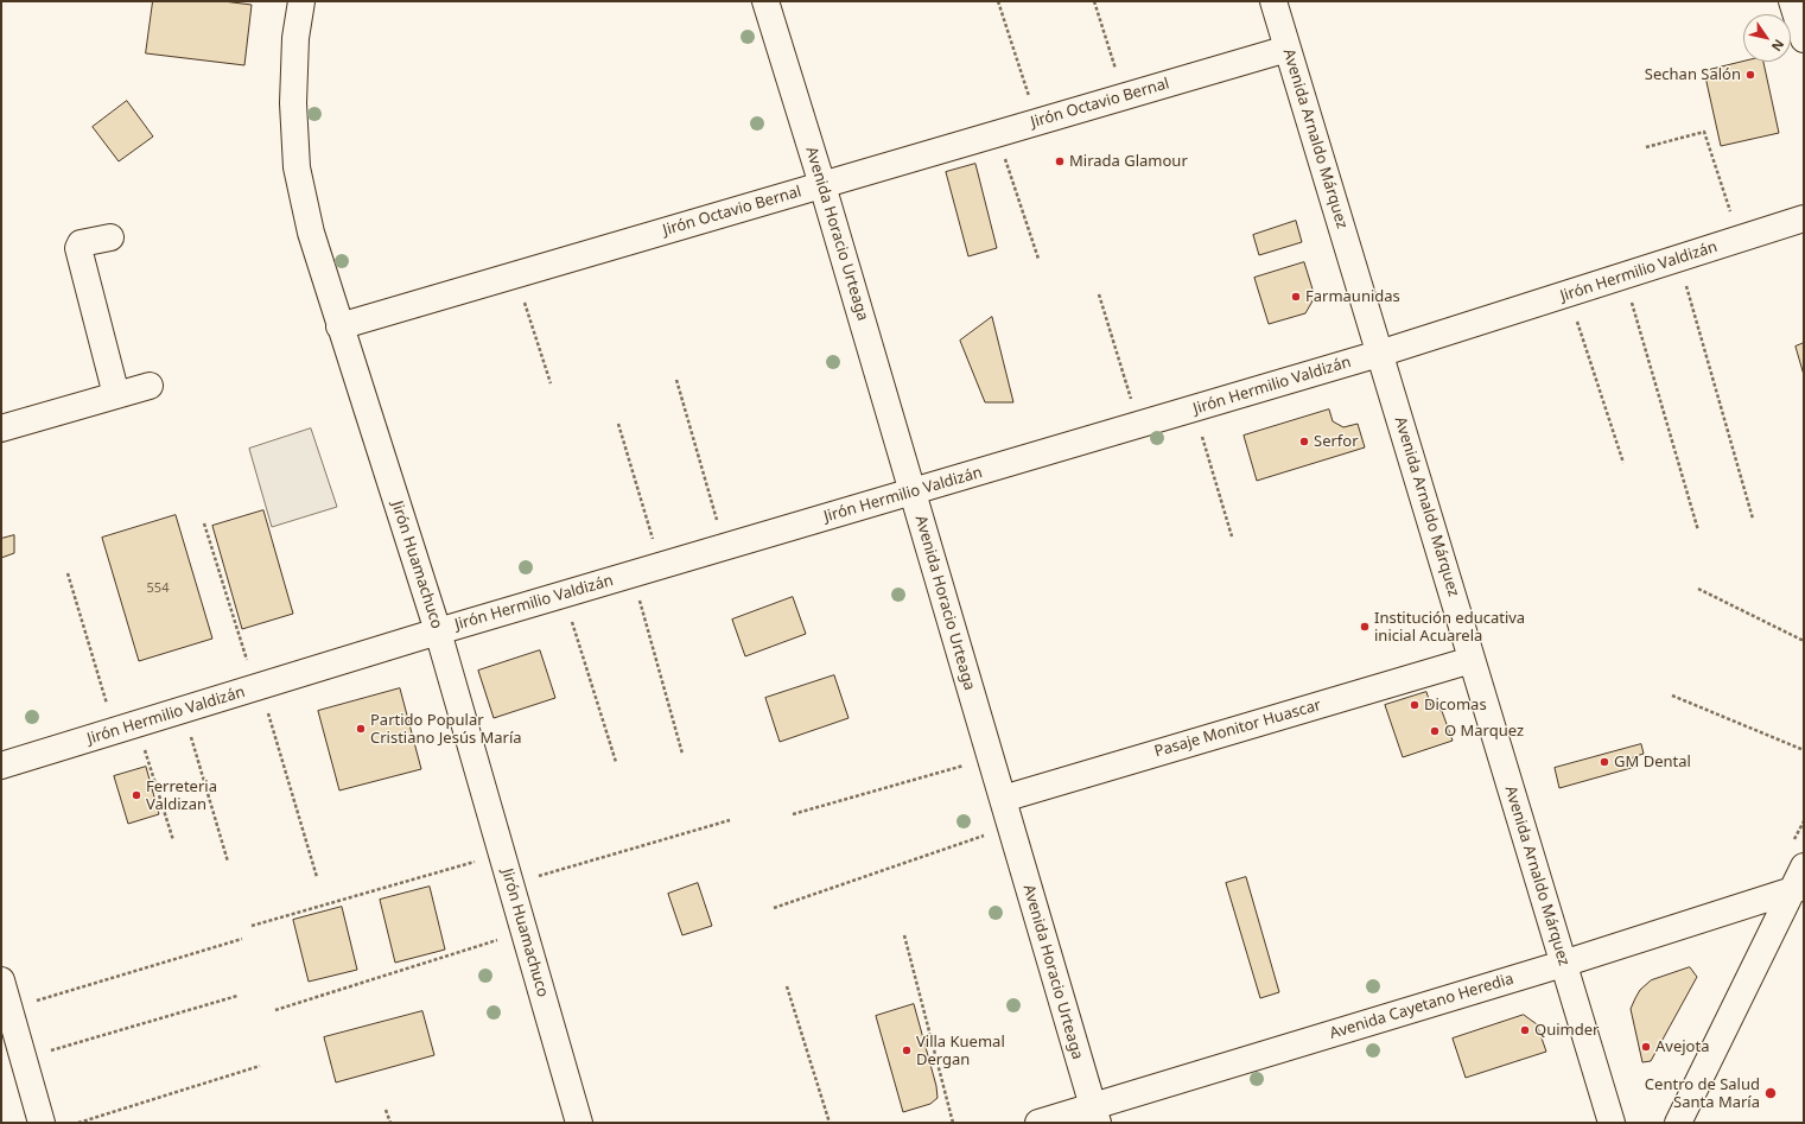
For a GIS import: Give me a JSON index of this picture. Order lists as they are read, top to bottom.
{
  "streets": {
    "street": [
      "Jirón Octavio Bernal",
      "Avenida Arnaldo Márquez",
      "Avenida Horacio Urteaga",
      "Jirón Hermilio Valdizán",
      "Jirón Huamachuco",
      "Pasaje Monitor Huascar",
      "Avenida Cayetano Heredia"
    ]
  },
  "crossings": [
    ["Jirón Octavio Bernal", "Avenida Arnaldo Márquez"],
    ["Jirón Octavio Bernal", "Avenida Horacio Urteaga"],
    ["Jirón Octavio Bernal", "Jirón Huamachuco"],
    ["Avenida Arnaldo Márquez", "Jirón Hermilio Valdizán"],
    ["Avenida Arnaldo Márquez", "Pasaje Monitor Huascar"],
    ["Avenida Arnaldo Márquez", "Avenida Cayetano Heredia"],
    ["Avenida Horacio Urteaga", "Jirón Hermilio Valdizán"],
    ["Avenida Horacio Urteaga", "Pasaje Monitor Huascar"],
    ["Avenida Horacio Urteaga", "Avenida Cayetano Heredia"],
    ["Jirón Hermilio Valdizán", "Jirón Huamachuco"]
  ],
  "places": [
    "Sechan Salón",
    "Mirada Glamour",
    "Farmaunidas",
    "Serfor",
    "Institución educativa inicial Acuarela",
    "Dicomas",
    "Partido Popular Cristiano Jesús María",
    "O Marquez",
    "GM Dental",
    "Ferreteria Valdizan",
    "Quimder",
    "Avejota",
    "Villa Kuemal Dergan",
    "Centro de Salud Santa María"
  ],
  "house_numbers": ["554"],
  "north": "bottom right"
}
